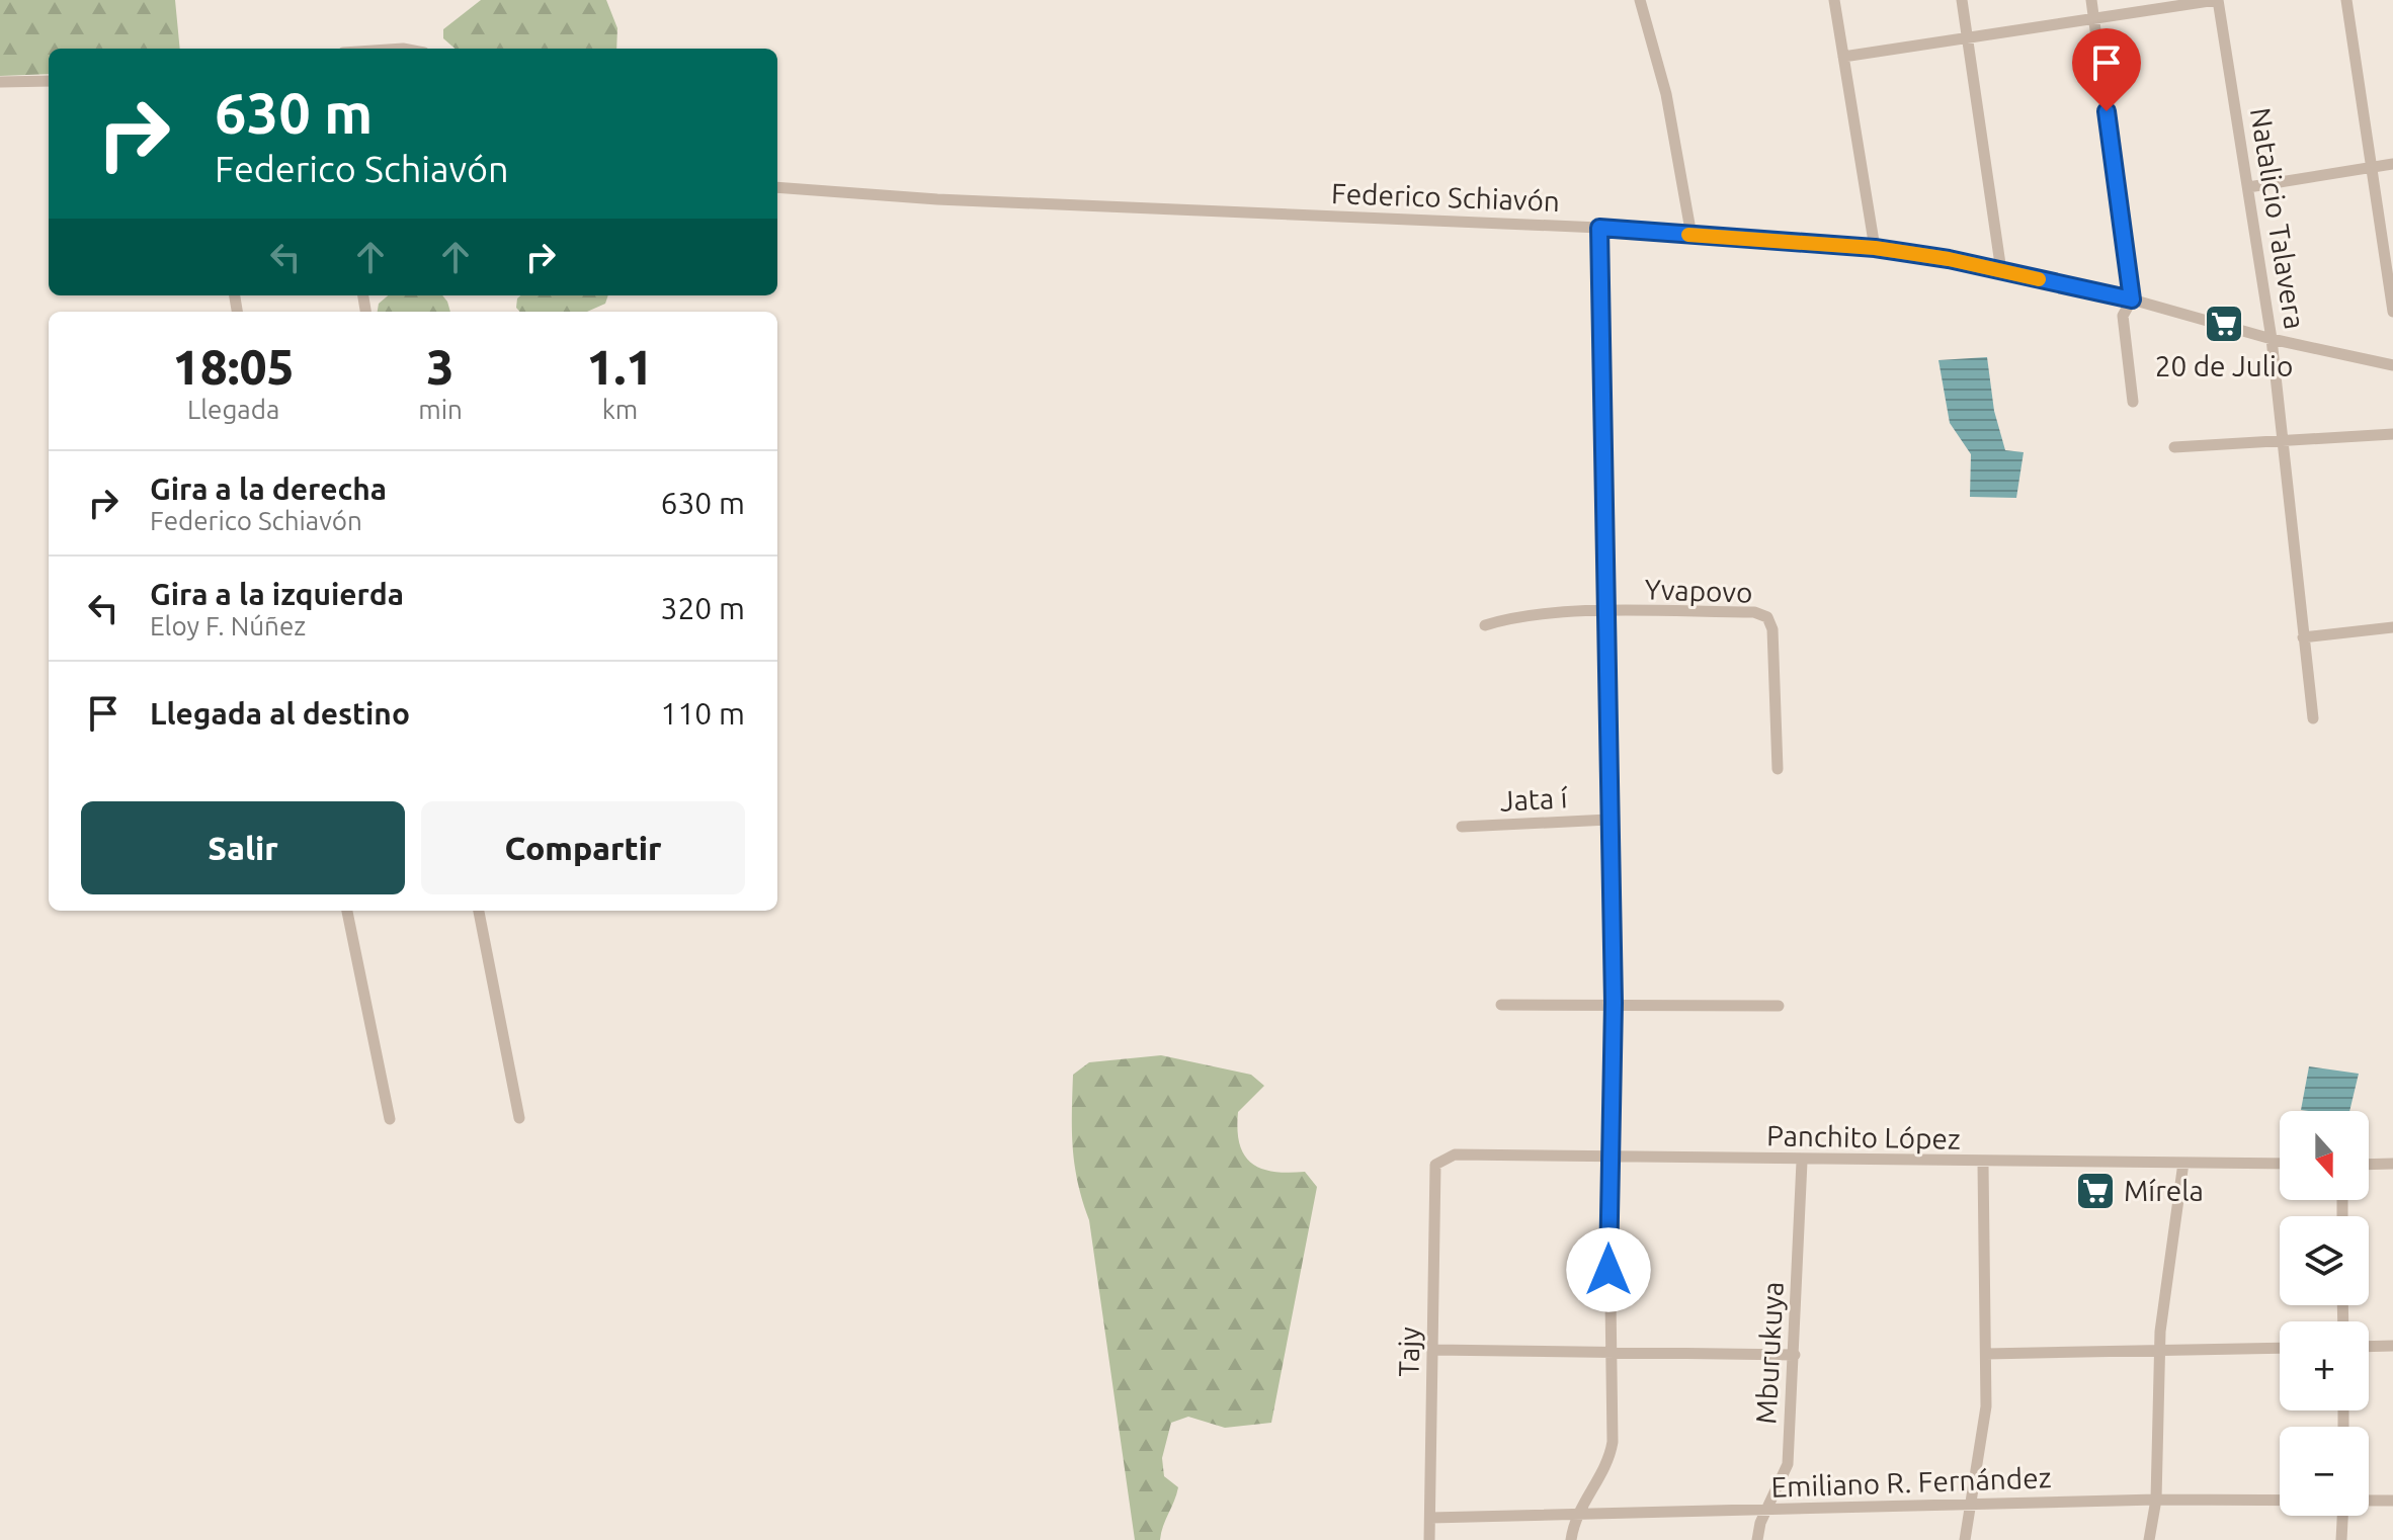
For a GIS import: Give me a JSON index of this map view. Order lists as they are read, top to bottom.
{
  "streets": {
    "street": [
      "Federico Schiavón",
      "Natalicio Talavera",
      "Yvapovo",
      "Jata í",
      "Panchito López",
      "Tajy",
      "Mburukuya",
      "Emiliano R. Fernández"
    ]
  },
  "crossings": [
    ["Federico Schiavón", "Natalicio Talavera"],
    ["Panchito López", "Tajy"],
    ["Panchito López", "Mburukuya"],
    ["Tajy", "Emiliano R. Fernández"],
    ["Mburukuya", "Emiliano R. Fernández"]
  ],
  "places": {
    "supermarket": ["20 de Julio", "Mírela"]
  },
  "north": "bottom",
  "page": {
    "turn": ["630 m", "Federico Schiavón"],
    "eta": [
      "18:05",
      "Llegada",
      "3",
      "min",
      "1.1",
      "km"
    ],
    "list": [
      {
        "name": "Gira a la derecha",
        "note": "Federico Schiavón",
        "value": "630 m"
      },
      {
        "name": "Gira a la izquierda",
        "note": "Eloy F. Núñez",
        "value": "320 m"
      },
      {
        "name": "Llegada al destino",
        "value": "110 m"
      }
    ],
    "buttons": ["Salir", "Compartir"],
    "map_buttons": ["+", "−"]
  }
}
